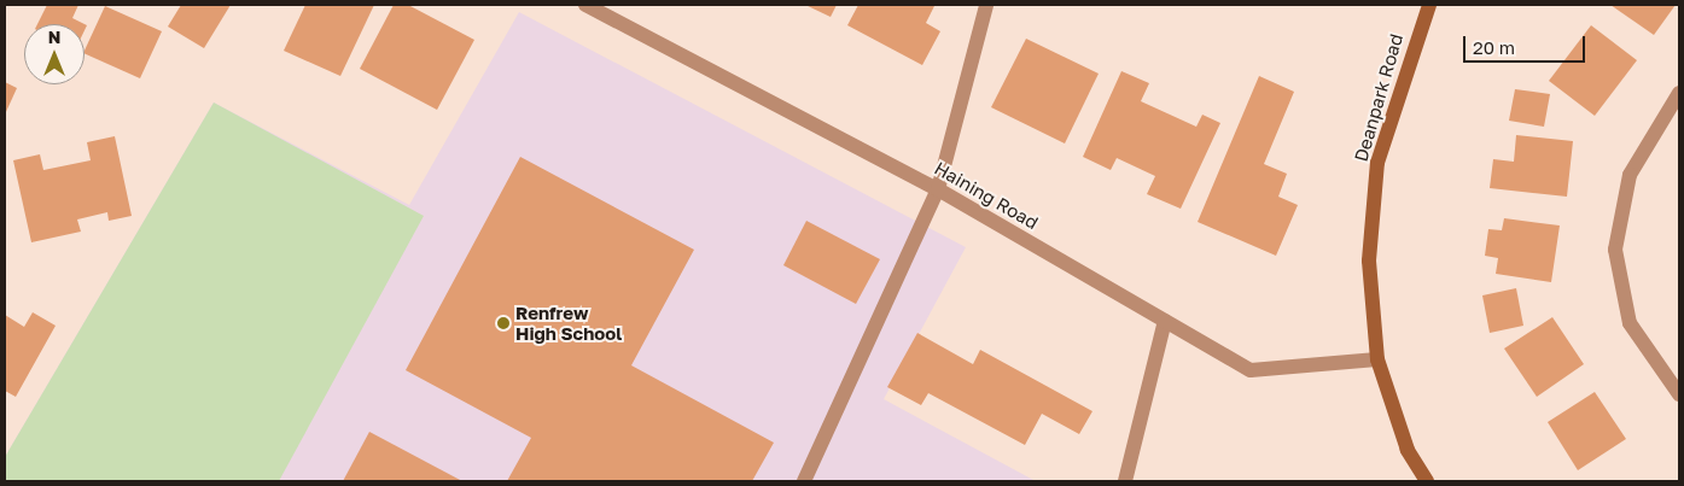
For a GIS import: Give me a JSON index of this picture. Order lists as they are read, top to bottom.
{
  "streets": {
    "street": ["Deanpark Road", "Haining Road"]
  },
  "crossings": [
    ["Deanpark Road", "Haining Road"]
  ],
  "places": ["Renfrew High School"],
  "scale_bar": "20 m",
  "north": "top"
}
